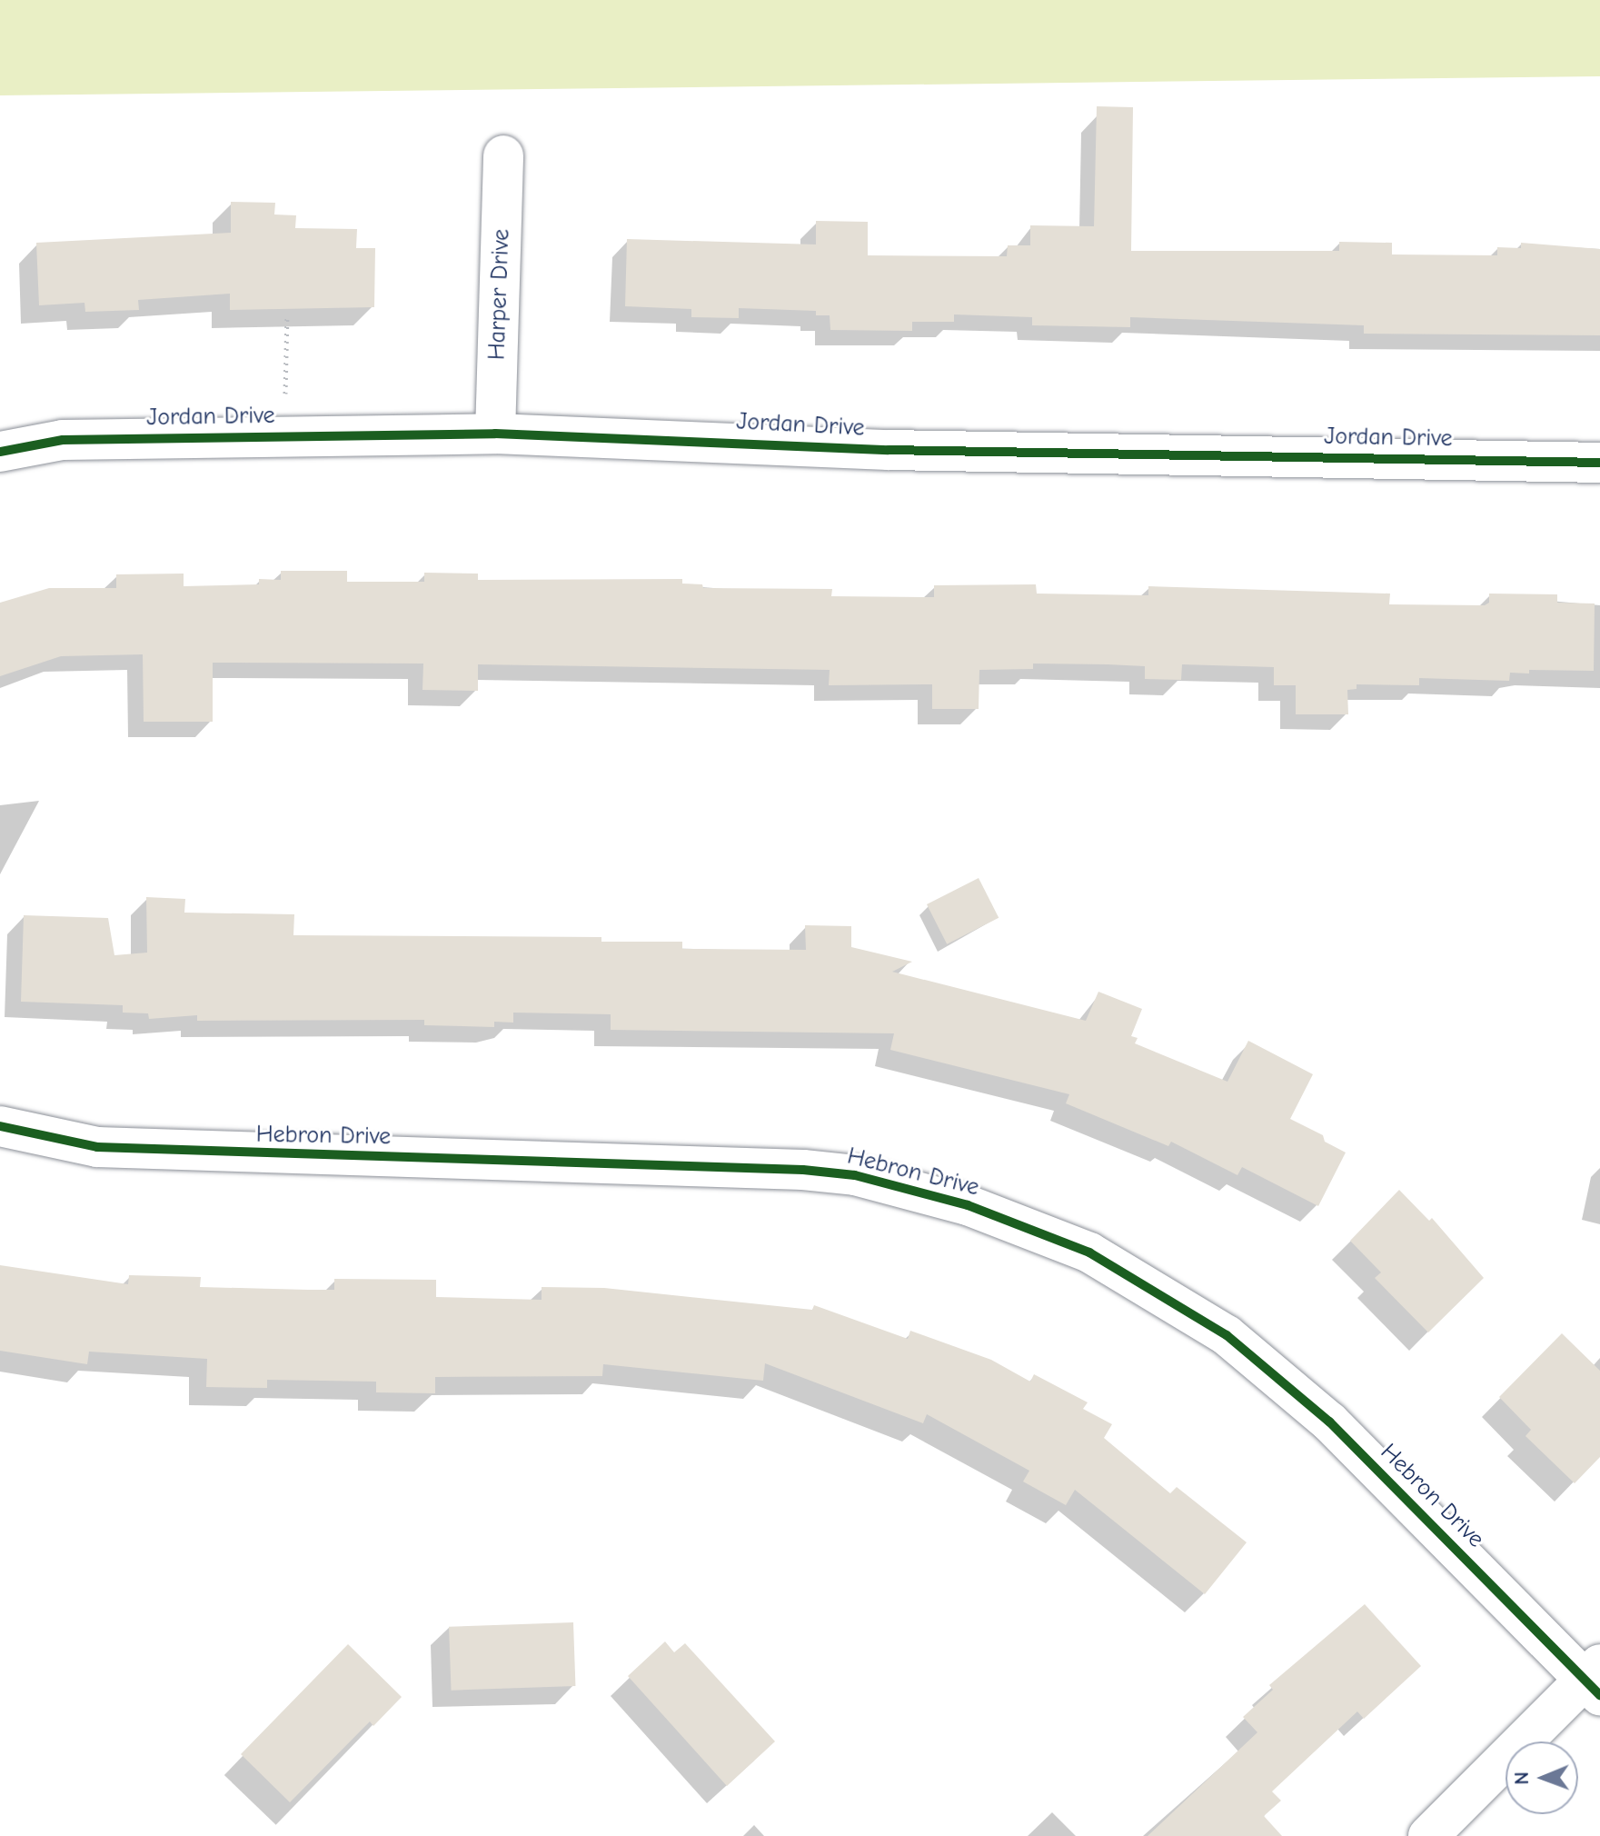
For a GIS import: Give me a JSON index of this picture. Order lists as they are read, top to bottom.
{
  "streets": {
    "street": ["Harper Drive", "Jordan Drive", "Hebron Drive"]
  },
  "crossings": [
    ["Harper Drive", "Jordan Drive"]
  ],
  "north": "left"
}
